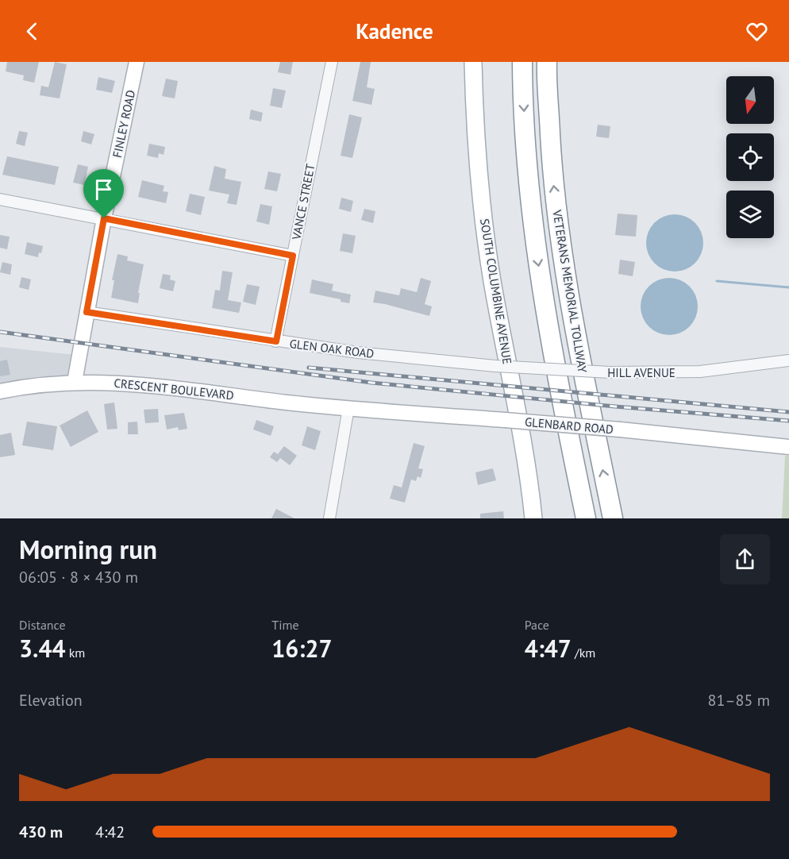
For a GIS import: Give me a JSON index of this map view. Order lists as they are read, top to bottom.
{
  "streets": {
    "highway": ["VETERANS MEMORIAL TOLLWAY"],
    "main road": ["SOUTH COLUMBINE AVENUE"],
    "street": [
      "FINLEY ROAD",
      "VANCE STREET",
      "GLEN OAK ROAD",
      "HILL AVENUE",
      "CRESCENT BOULEVARD",
      "GLENBARD ROAD"
    ]
  },
  "crossings": [
    ["FINLEY ROAD", "GLEN OAK ROAD"],
    ["FINLEY ROAD", "CRESCENT BOULEVARD"],
    ["VANCE STREET", "GLEN OAK ROAD"],
    ["GLEN OAK ROAD", "HILL AVENUE"],
    ["CRESCENT BOULEVARD", "GLENBARD ROAD"]
  ],
  "north": "bottom",
  "page": {
    "header": "Kadence",
    "heading": ["Morning run", "06:05 · 8 × 430 m"],
    "stats": [
      ["Distance", "3.44 km"],
      ["Time", "16:27"],
      ["Pace", "4:47 /km"]
    ],
    "chart": ["Elevation", "81–85 m"],
    "list": [
      {
        "name": "430 m",
        "note": "4:42"
      }
    ]
  }
}
